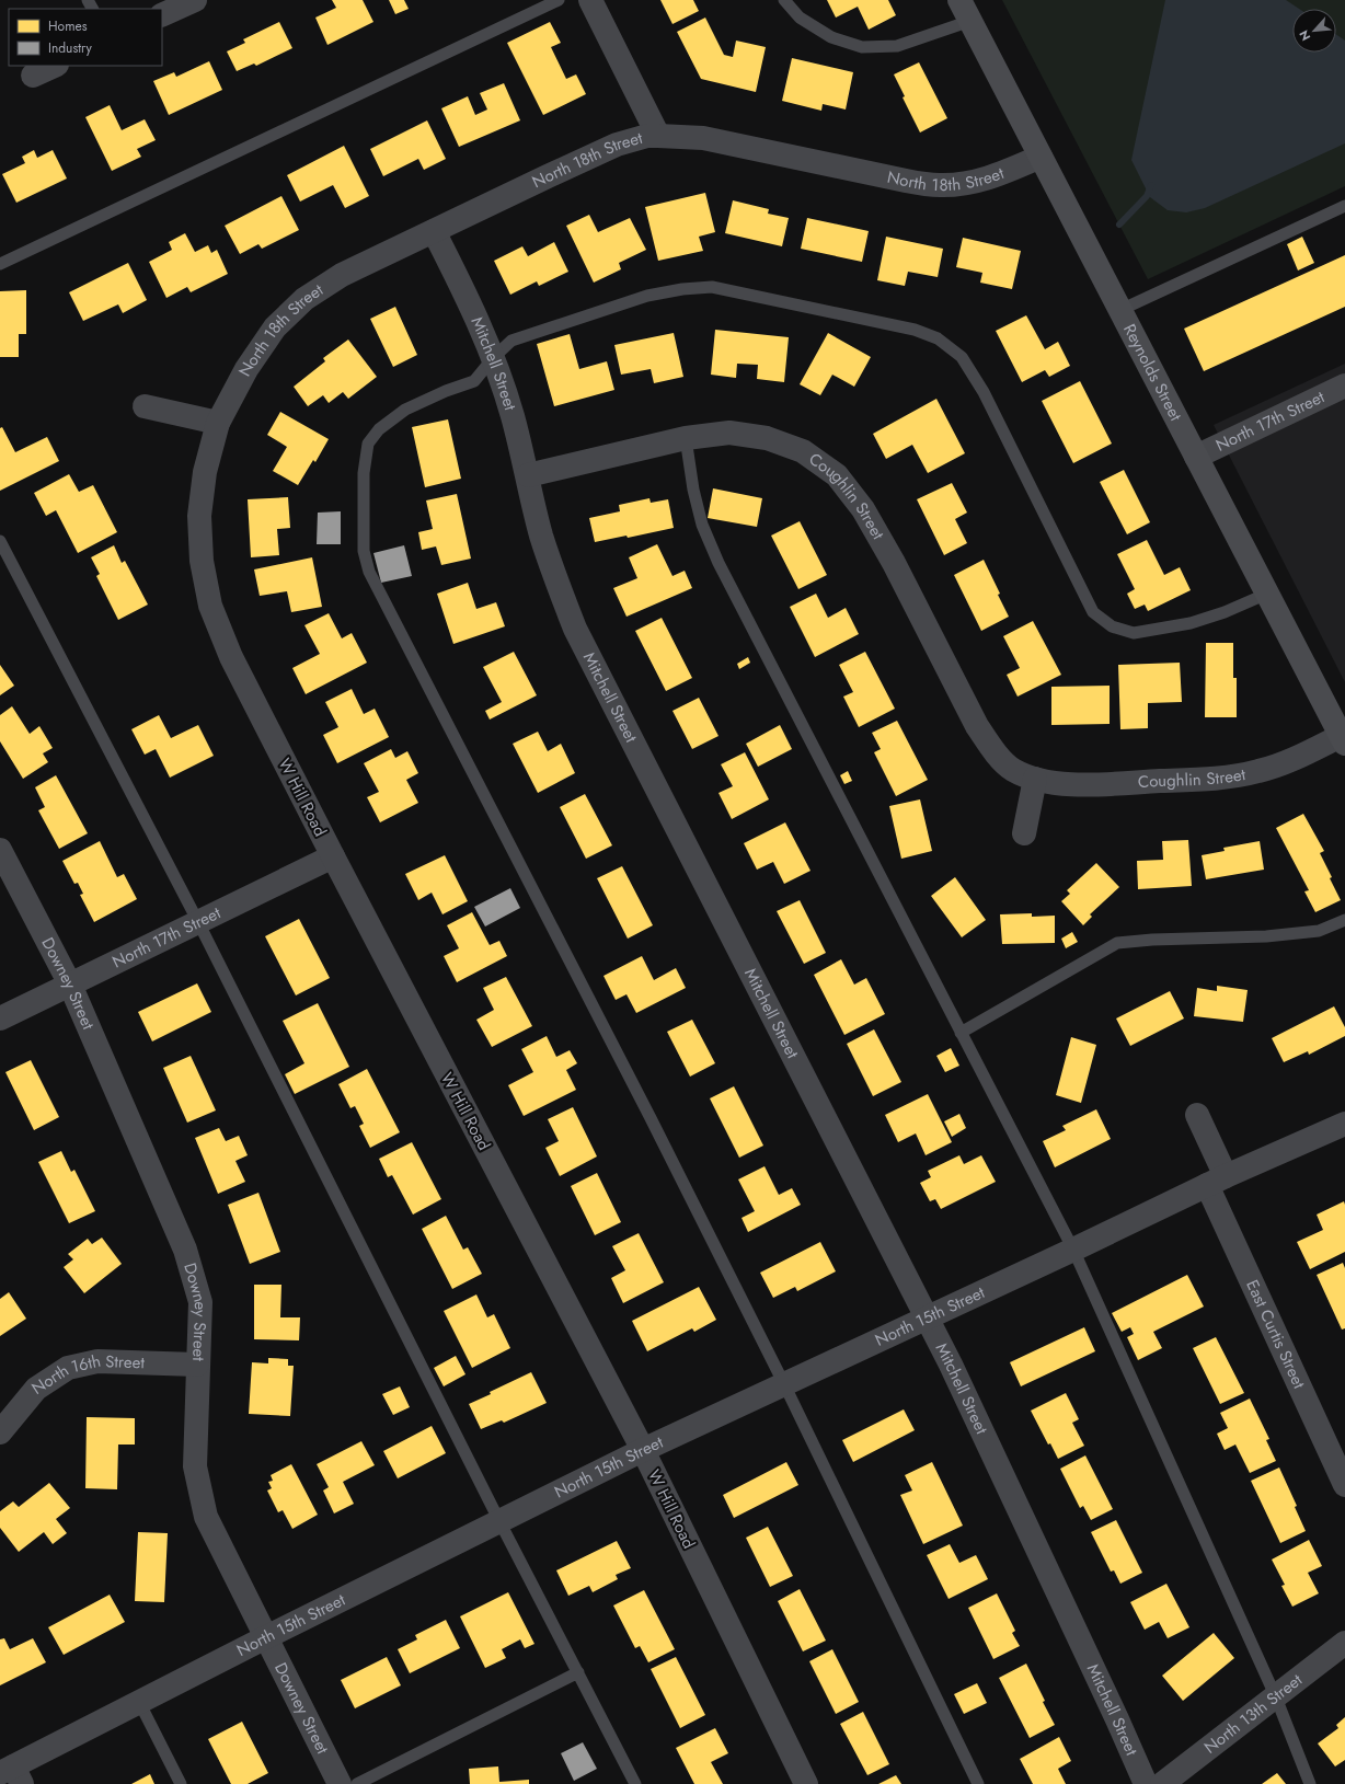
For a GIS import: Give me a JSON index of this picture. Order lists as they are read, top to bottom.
{
  "streets": {
    "main road": ["Reynolds Street"],
    "street": [
      "North 18th Street",
      "Mitchell Street",
      "North 17th Street",
      "Coughlin Street",
      "W Hill Road",
      "Downey Street",
      "North 15th Street",
      "East Curtis Street",
      "North 16th Street",
      "North 13th Street"
    ]
  },
  "crossings": [
    ["North 18th Street", "Mitchell Street"],
    ["North 18th Street", "Reynolds Street"],
    ["North 18th Street", "W Hill Road"],
    ["Mitchell Street", "Coughlin Street"],
    ["Mitchell Street", "North 15th Street"],
    ["Reynolds Street", "North 17th Street"],
    ["Reynolds Street", "Coughlin Street"],
    ["North 17th Street", "W Hill Road"],
    ["North 17th Street", "Downey Street"],
    ["W Hill Road", "North 15th Street"],
    ["Downey Street", "North 15th Street"],
    ["Downey Street", "North 16th Street"],
    ["North 15th Street", "East Curtis Street"]
  ],
  "legend": ["Homes", "Industry"],
  "north": "bottom left"
}
